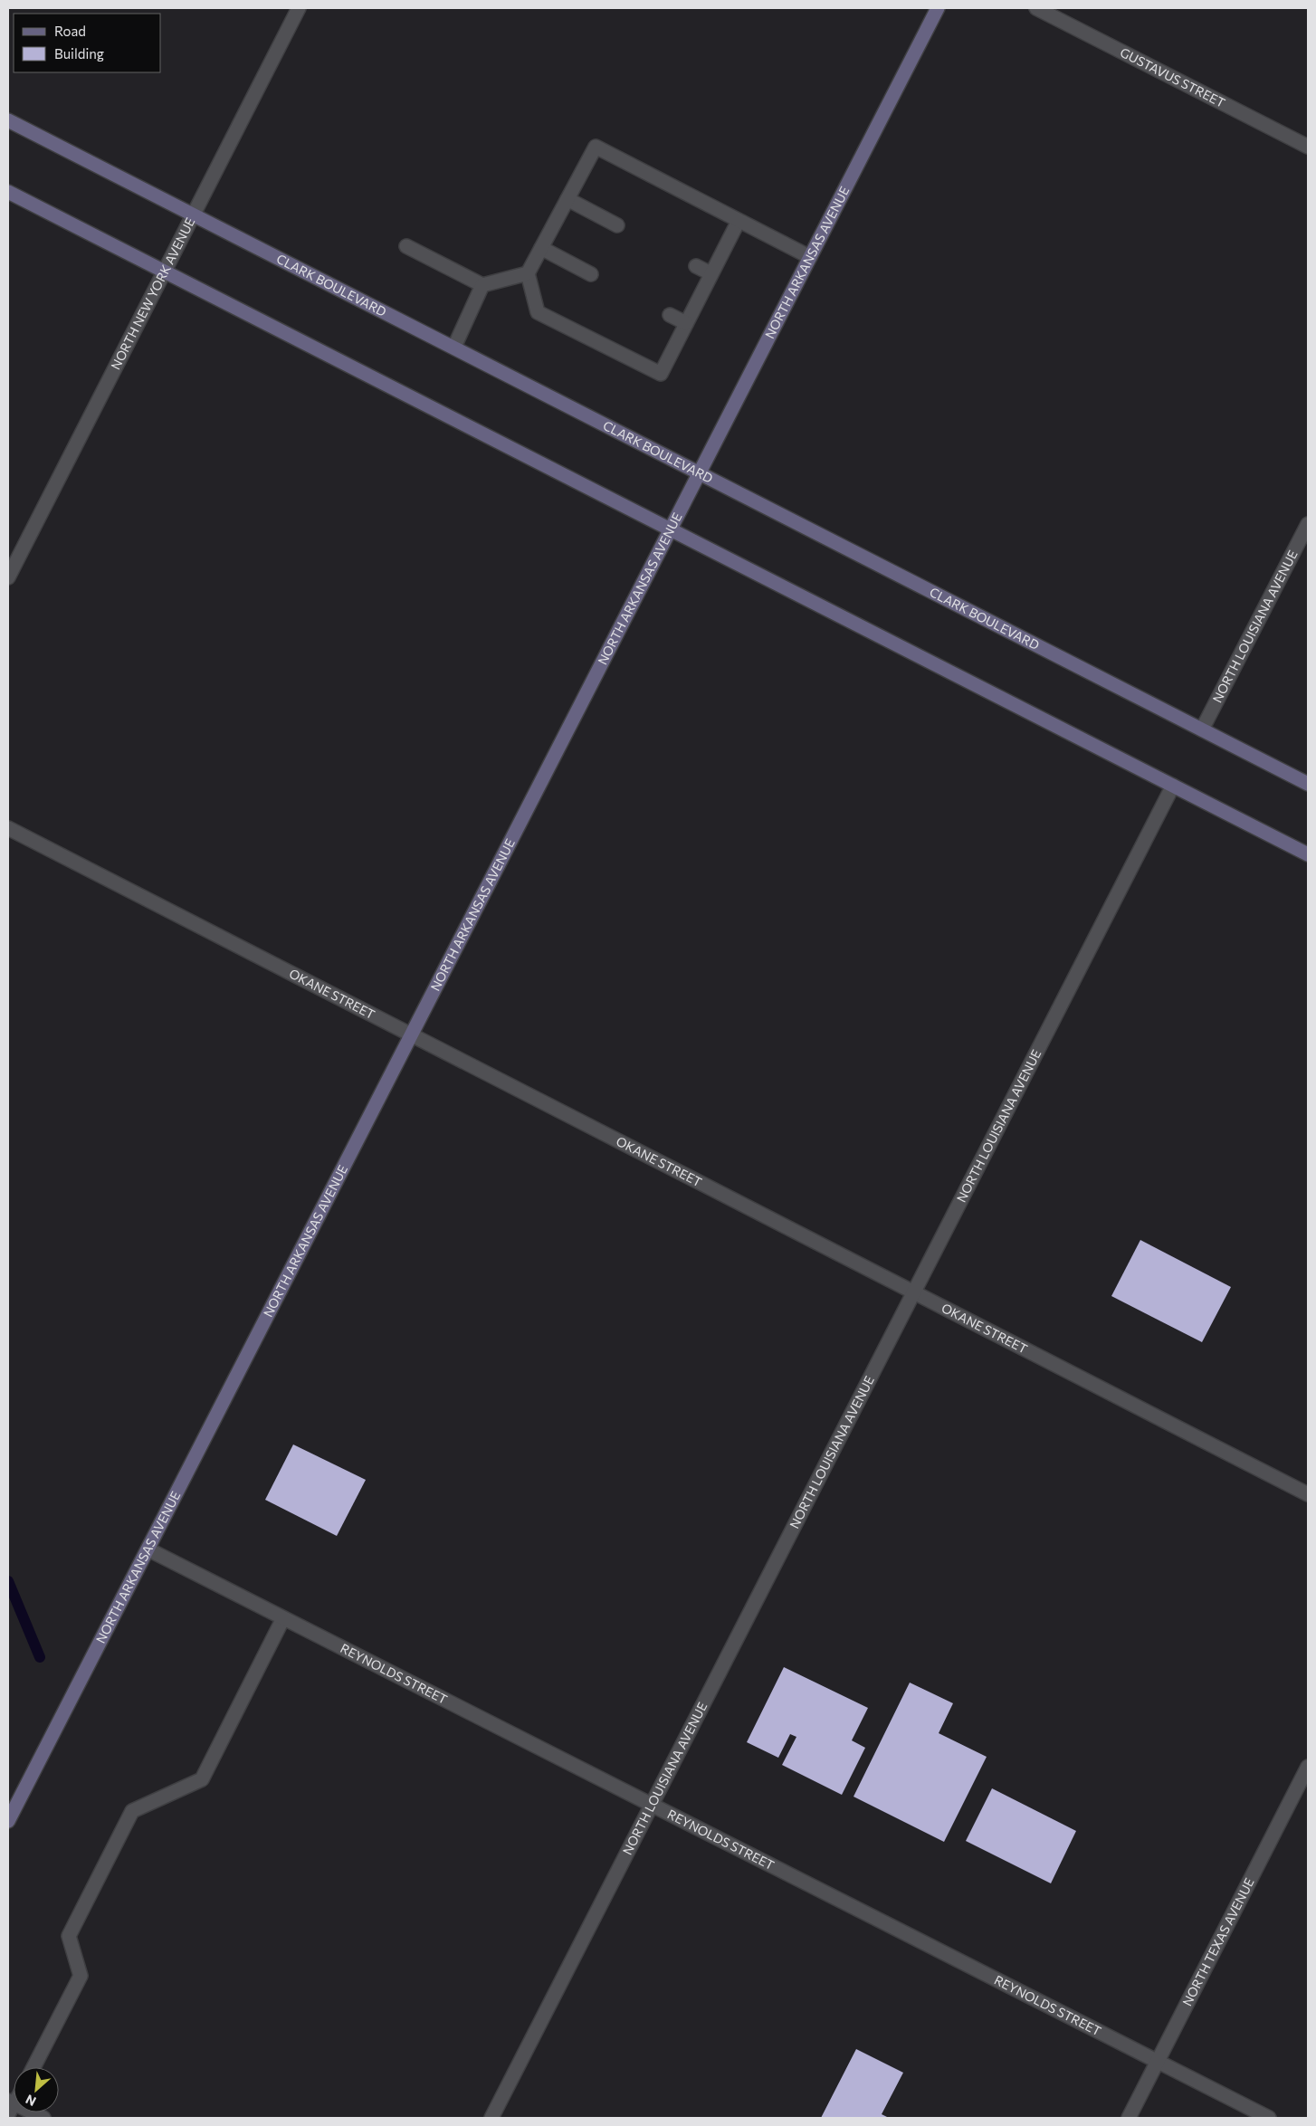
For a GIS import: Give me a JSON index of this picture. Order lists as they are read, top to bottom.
{
  "streets": {
    "main road": ["NORTH ARKANSAS AVENUE", "CLARK BOULEVARD"],
    "street": [
      "GUSTAVUS STREET",
      "NORTH NEW YORK AVENUE",
      "NORTH LOUISIANA AVENUE",
      "OKANE STREET",
      "REYNOLDS STREET",
      "NORTH TEXAS AVENUE"
    ]
  },
  "crossings": [
    ["NORTH ARKANSAS AVENUE", "CLARK BOULEVARD"],
    ["NORTH ARKANSAS AVENUE", "OKANE STREET"],
    ["NORTH ARKANSAS AVENUE", "REYNOLDS STREET"],
    ["CLARK BOULEVARD", "NORTH NEW YORK AVENUE"],
    ["CLARK BOULEVARD", "NORTH LOUISIANA AVENUE"],
    ["NORTH LOUISIANA AVENUE", "OKANE STREET"],
    ["NORTH LOUISIANA AVENUE", "REYNOLDS STREET"],
    ["REYNOLDS STREET", "NORTH TEXAS AVENUE"]
  ],
  "legend": ["Road", "Building"],
  "north": "bottom left"
}
